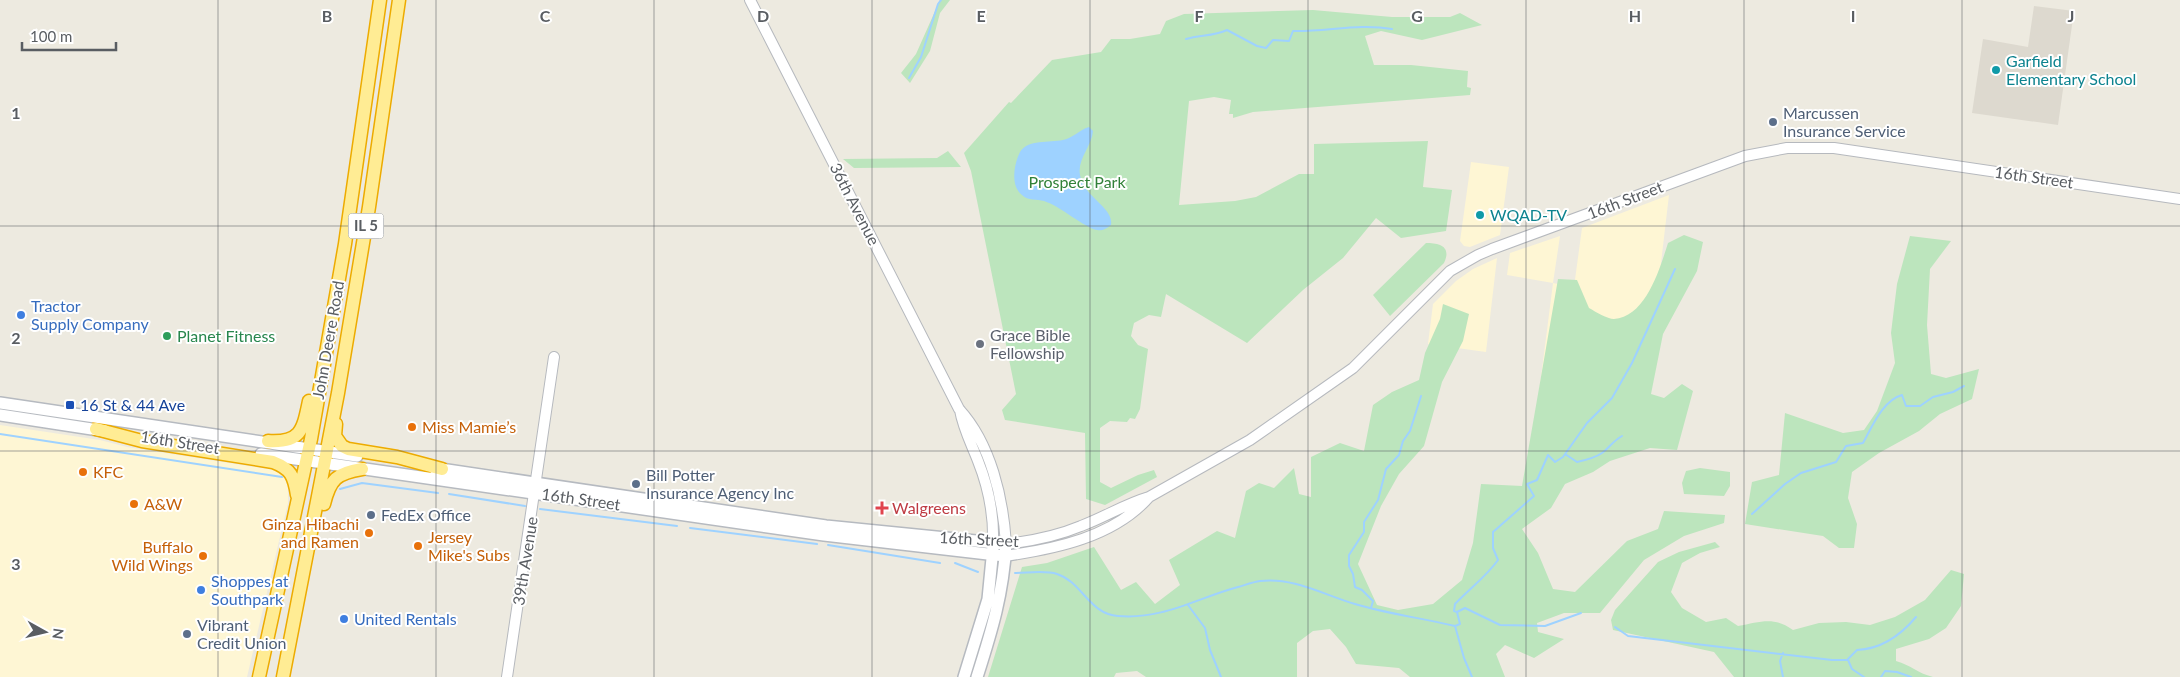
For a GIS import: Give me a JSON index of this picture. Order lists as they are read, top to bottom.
{
  "streets": {
    "highway": ["IL 5", "John Deere Road"],
    "main road": ["16th Street", "36th Avenue"],
    "street": ["39th Avenue"]
  },
  "crossings": [
    ["16th Street", "36th Avenue"],
    ["16th Street", "John Deere Road"],
    ["16th Street", "39th Avenue"]
  ],
  "parks": ["Prospect Park"],
  "places": {
    "other": [
      "Garfield Elementary School",
      "Marcussen Insurance Service",
      "WQAD-TV",
      "Tractor Supply Company",
      "Planet Fitness",
      "Grace Bible Fellowship",
      "Miss Mamie’s",
      "KFC",
      "Bill Potter Insurance Agency Inc",
      "A&W",
      "FedEx Office",
      "Ginza Hibachi and Ramen",
      "Jersey Mike's Subs",
      "Buffalo Wild Wings",
      "Shoppes at Southpark",
      "United Rentals",
      "Vibrant Credit Union"
    ],
    "transit": ["16 St & 44 Ave"],
    "health": ["Walgreens"]
  },
  "scale_bar": "100 m",
  "north": "right",
  "grid": {
    "columns": [
      "B",
      "C",
      "D",
      "E",
      "F",
      "G",
      "H",
      "I",
      "J"
    ],
    "rows": ["1", "2", "3"]
  }
}
